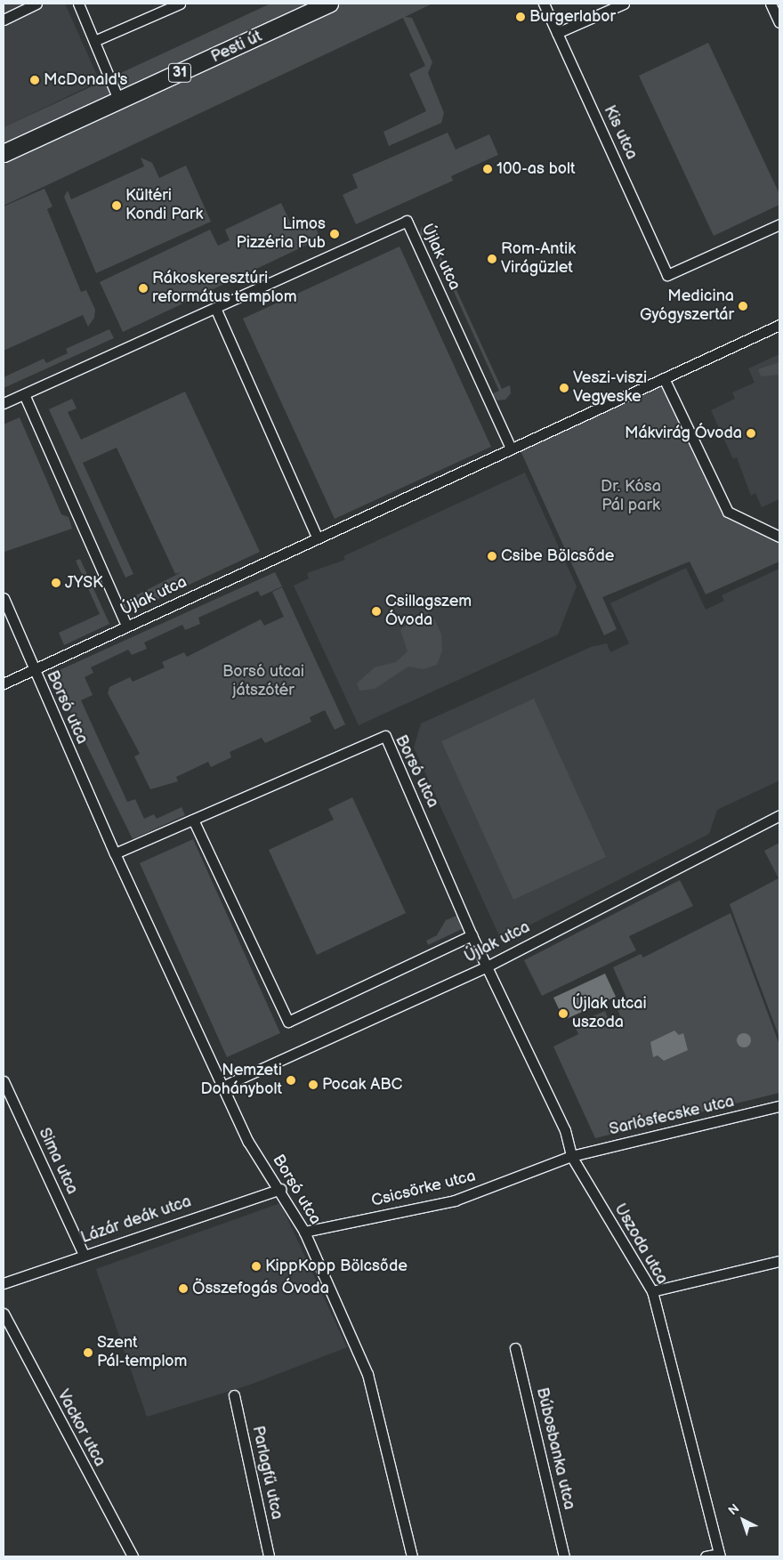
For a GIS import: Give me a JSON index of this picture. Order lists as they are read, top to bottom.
{
  "streets": {
    "main road": ["Pesti út", "31"],
    "street": [
      "Kis utca",
      "Újlak utca",
      "Borsó utca",
      "Sarlósfecske utca",
      "Sima utca",
      "Csicsörke utca",
      "Lázár deák utca",
      "Uszoda utca",
      "Vackor utca",
      "Búbosbanka utca",
      "Parlagfű utca"
    ]
  },
  "crossings": [
    ["Újlak utca", "Borsó utca"],
    ["Újlak utca", "Uszoda utca"],
    ["Borsó utca", "Csicsörke utca"],
    ["Borsó utca", "Lázár deák utca"],
    ["Borsó utca", "Uszoda utca"],
    ["Sarlósfecske utca", "Csicsörke utca"],
    ["Sarlósfecske utca", "Uszoda utca"],
    ["Sima utca", "Lázár deák utca"],
    ["Csicsörke utca", "Uszoda utca"]
  ],
  "parks": ["Dr. Kósa Pál park", "Borsó utcai játszótér"],
  "places": [
    "Burgerlabor",
    "McDonald's",
    "100-as bolt",
    "Kültéri Kondi Park",
    "Limos Pizzéria Pub",
    "Rom-Antik Virágüzlet",
    "Rákoskeresztúri református templom",
    "Medicina Gyógyszertár",
    "Veszi-viszi Vegyeske",
    "Mákvirág Óvoda",
    "Csibe Bölcsőde",
    "JYSK",
    "Csillagszem Óvoda",
    "Újlak utcai uszoda",
    "Nemzeti Dohánybolt",
    "Pocak ABC",
    "KippKopp Bölcsőde",
    "Összefogás Óvoda",
    "Szent Pál-templom"
  ],
  "north": "top left"
}
